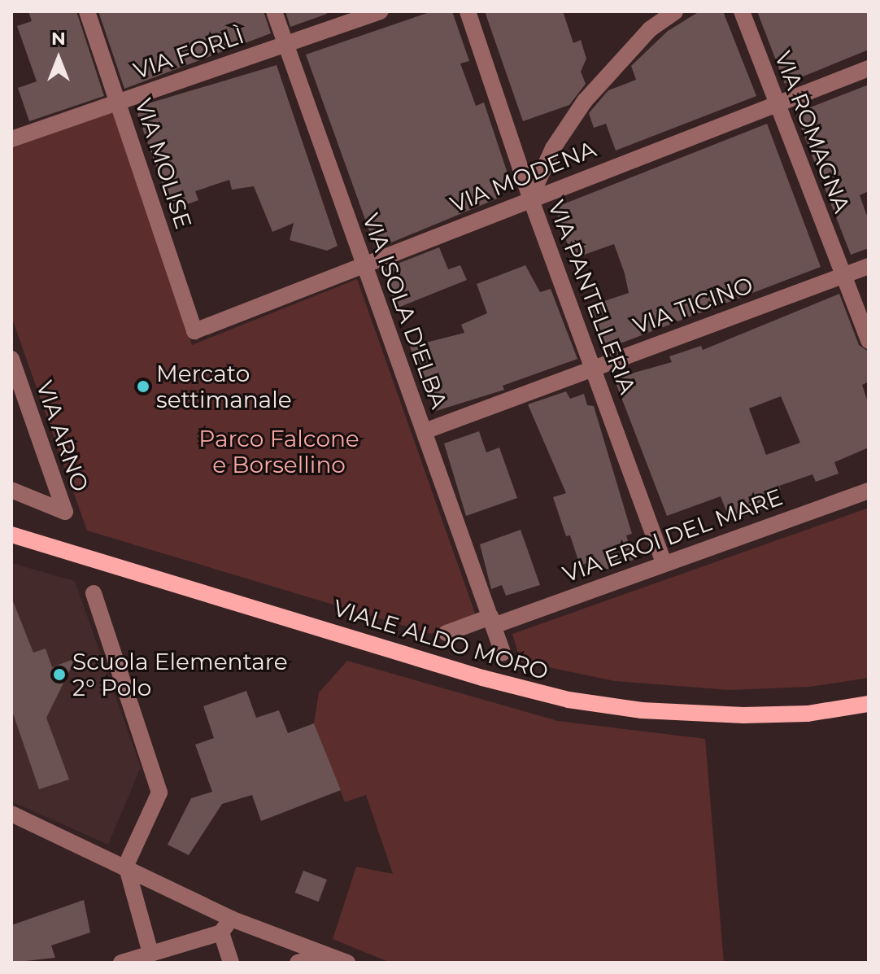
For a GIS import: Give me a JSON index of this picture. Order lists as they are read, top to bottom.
{
  "streets": {
    "main road": ["VIALE ALDO MORO"],
    "street": [
      "VIA FORLÌ",
      "VIA ROMAGNA",
      "VIA MOLISE",
      "VIA MODENA",
      "VIA PANTELLERIA",
      "VIA TICINO",
      "VIA ISOLA D'ELBA",
      "VIA ARNO",
      "VIA EROI DEL MARE"
    ]
  },
  "crossings": [
    ["VIA FORLÌ", "VIA MOLISE"],
    ["VIA FORLÌ", "VIA ISOLA D'ELBA"],
    ["VIA ROMAGNA", "VIA MODENA"],
    ["VIA ROMAGNA", "VIA TICINO"],
    ["VIA MOLISE", "VIA MODENA"],
    ["VIA MODENA", "VIA PANTELLERIA"],
    ["VIA MODENA", "VIA ISOLA D'ELBA"],
    ["VIA PANTELLERIA", "VIA TICINO"],
    ["VIA PANTELLERIA", "VIA EROI DEL MARE"],
    ["VIA TICINO", "VIA ISOLA D'ELBA"],
    ["VIA ISOLA D'ELBA", "VIA EROI DEL MARE"]
  ],
  "parks": ["Parco Falcone e Borsellino"],
  "places": ["Mercato settimanale", "Scuola Elementare 2° Polo"],
  "north": "top"
}
